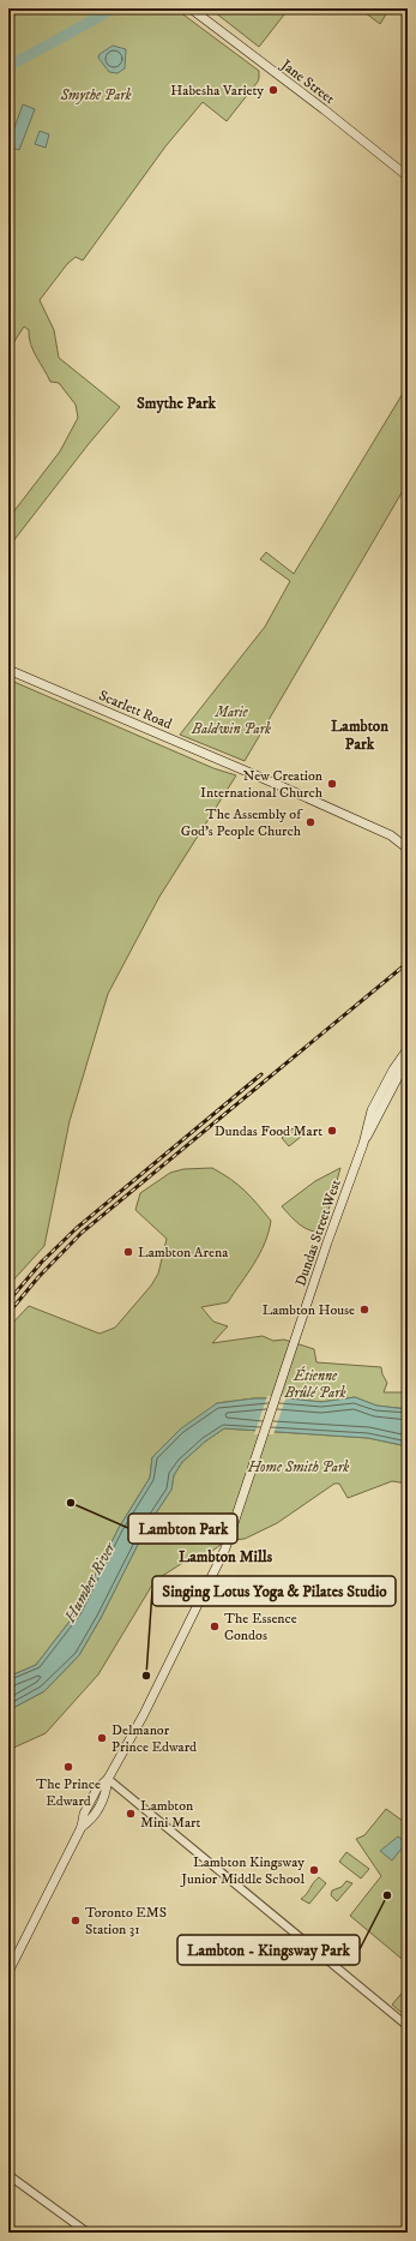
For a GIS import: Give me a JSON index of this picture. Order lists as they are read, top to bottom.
{
  "streets": {
    "main road": ["Jane Street", "Scarlett Road", "Dundas Street West"]
  },
  "districts": ["Smythe Park", "Lambton Park", "Lambton Mills"],
  "water": ["Humber River"],
  "parks": [
    "Smythe Park",
    "Marie Baldwin Park",
    "Étienne Brûlé Park",
    "Home Smith Park"
  ],
  "places": [
    "Habesha Variety",
    "New Creation International Church",
    "The Assembly of God's People Church",
    "Dundas Food Mart",
    "Lambton Arena",
    "Lambton House",
    "Lambton Park",
    "The Essence Condos",
    "Singing Lotus Yoga & Pilates Studio",
    "Delmanor Prince Edward",
    "The Prince Edward",
    "Lambton Mini Mart",
    "Lambton Kingsway Junior Middle School",
    "Lambton - Kingsway Park",
    "Toronto EMS Station 31"
  ]
}
